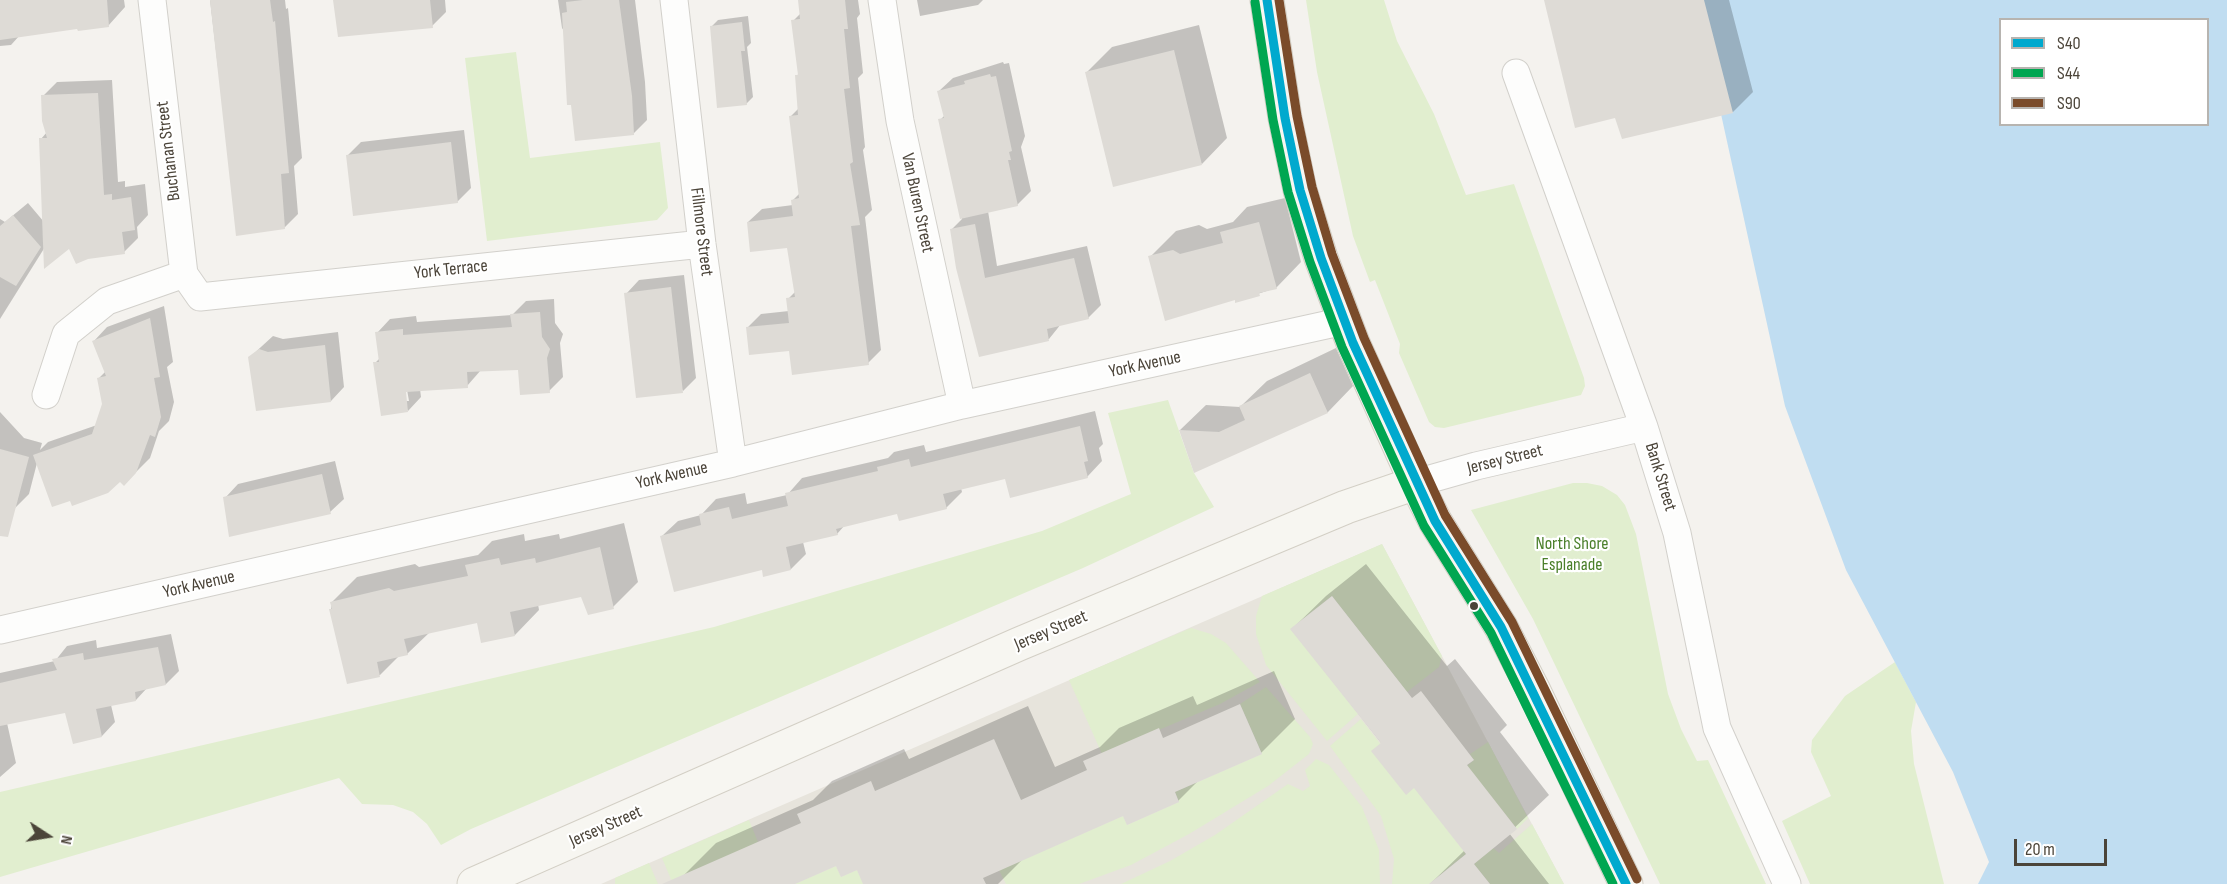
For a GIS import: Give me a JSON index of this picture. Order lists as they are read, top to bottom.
{
  "streets": {
    "street": [
      "Buchanan Street",
      "Van Buren Street",
      "Fillmore Street",
      "York Terrace",
      "York Avenue",
      "Jersey Street",
      "Bank Street"
    ]
  },
  "crossings": [
    ["Buchanan Street", "York Terrace"],
    ["Van Buren Street", "York Avenue"],
    ["Fillmore Street", "York Terrace"],
    ["Fillmore Street", "York Avenue"],
    ["Jersey Street", "Bank Street"]
  ],
  "parks": ["North Shore Esplanade"],
  "lines": ["transit line S40", "transit line S90", "transit line S44"],
  "legend": ["S40", "S44", "S90"],
  "scale_bar": "20 m",
  "north": "right"
}
